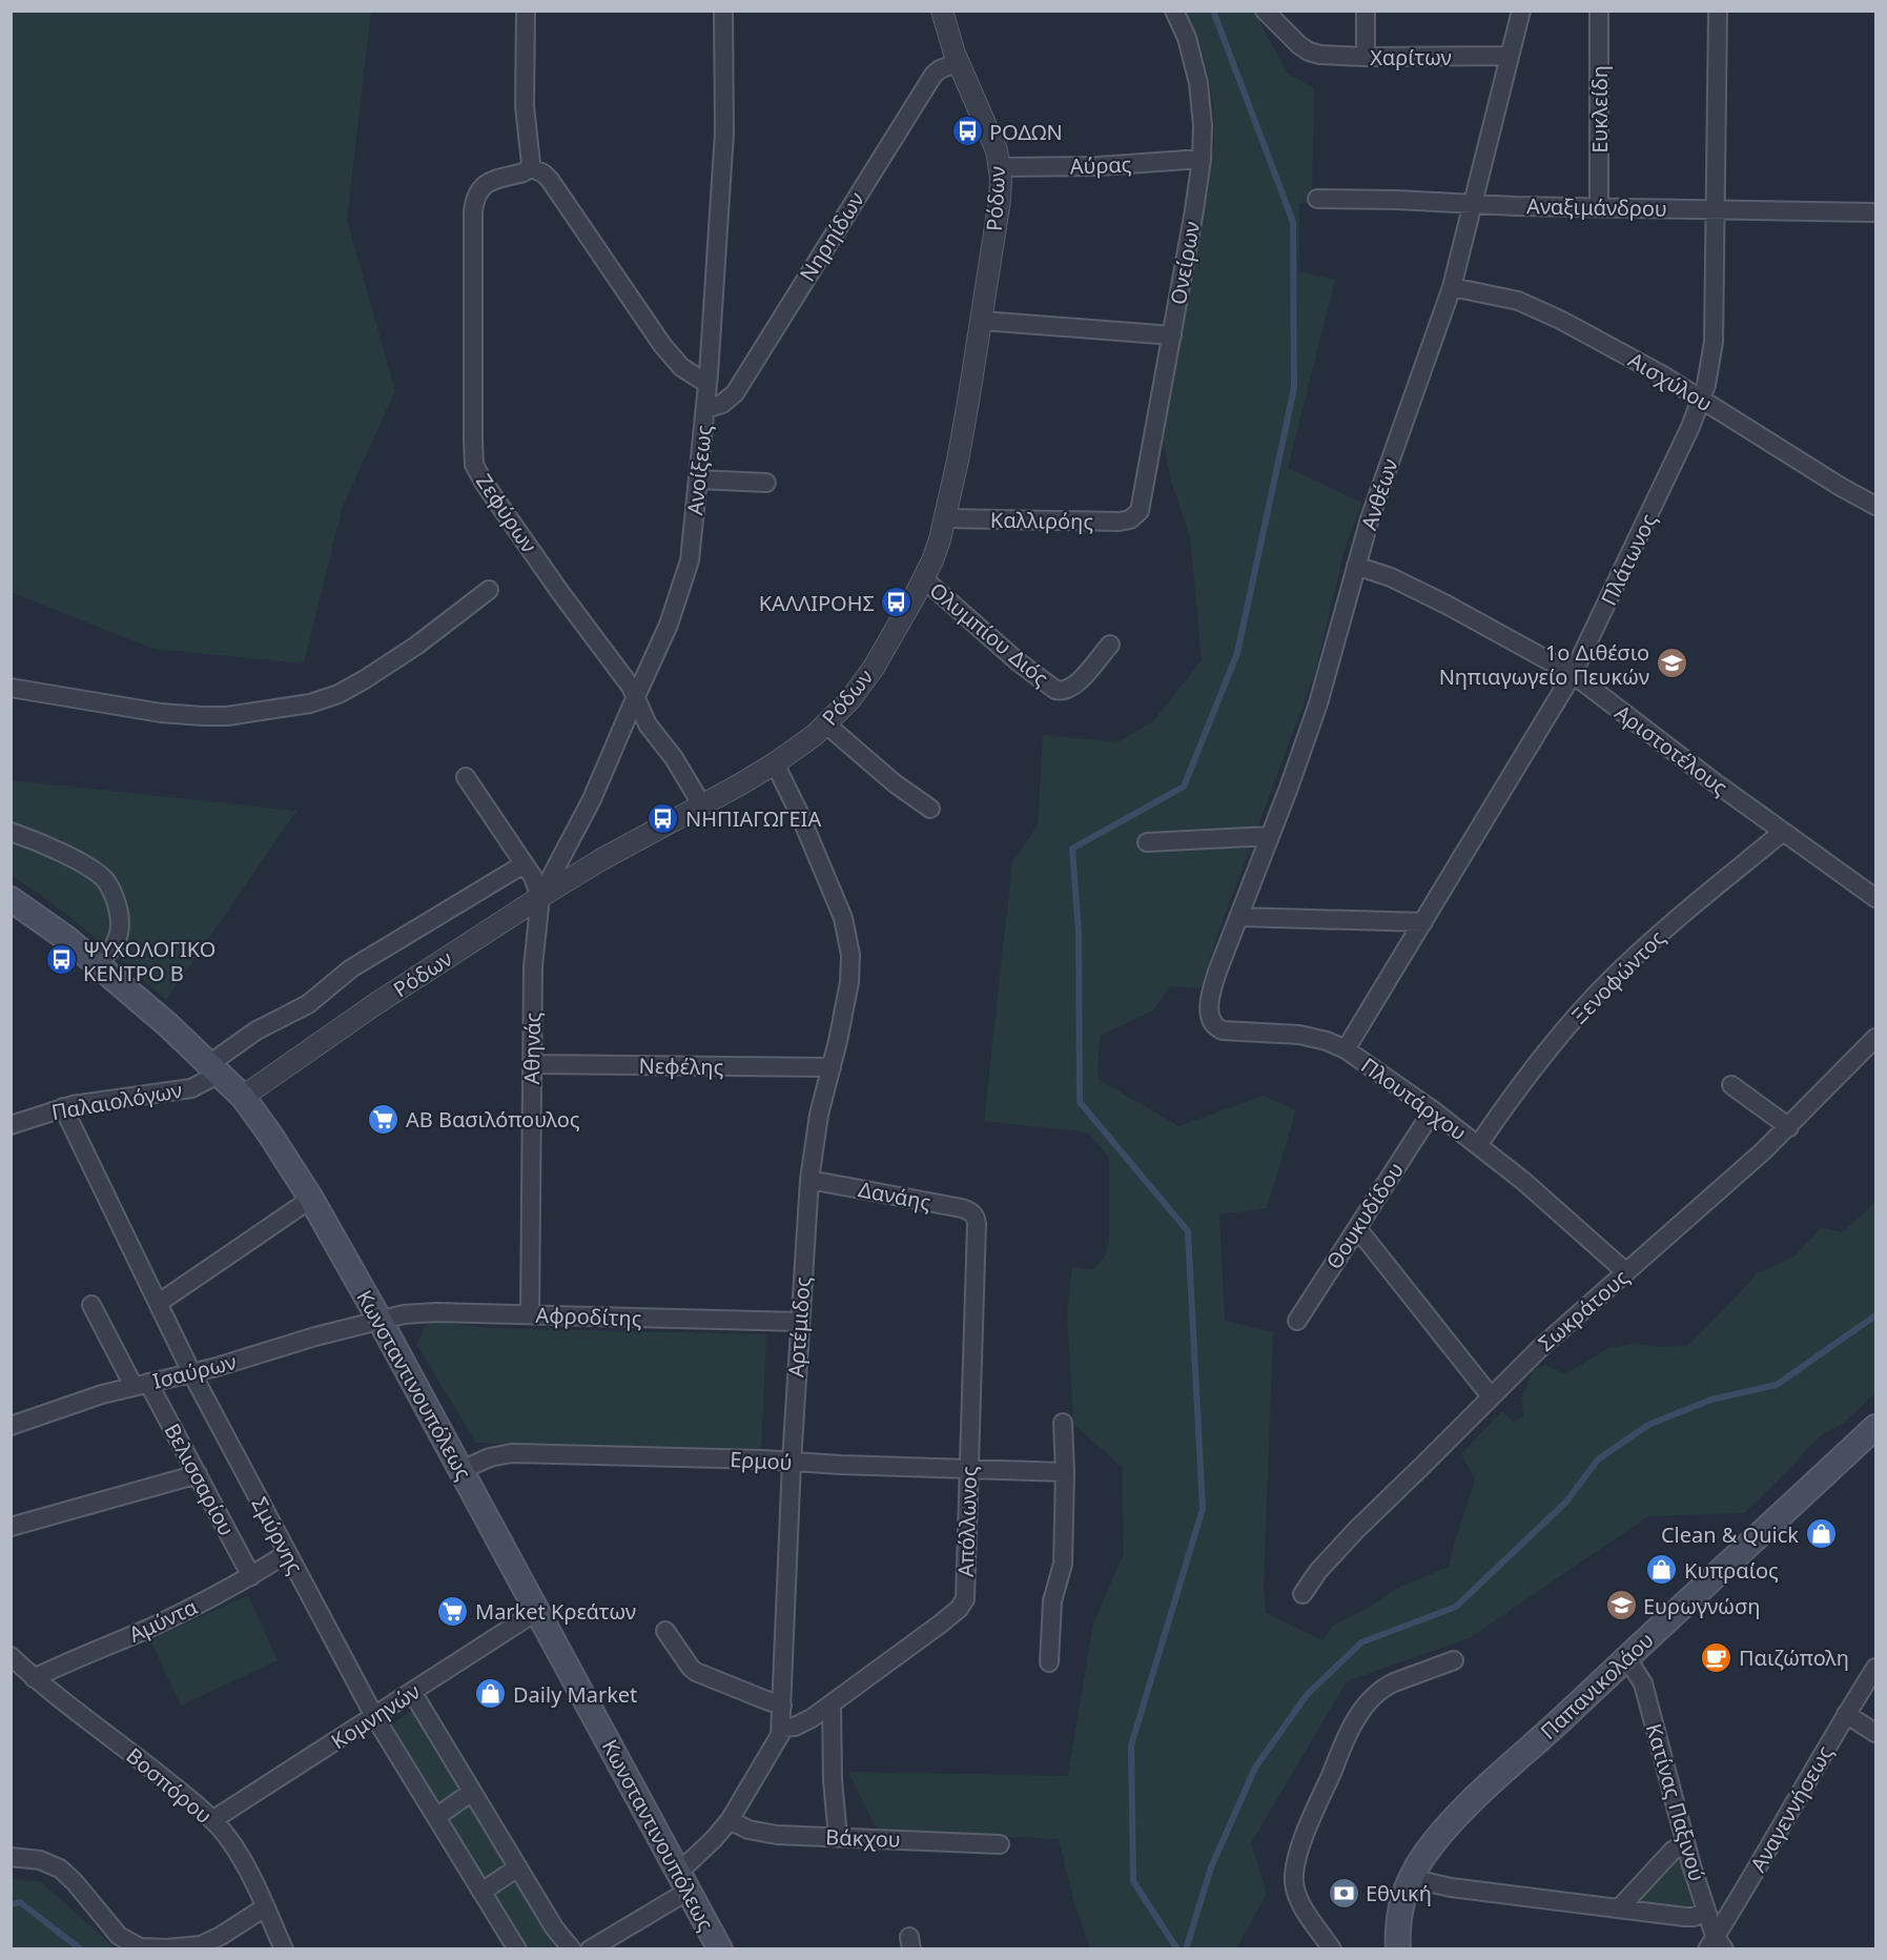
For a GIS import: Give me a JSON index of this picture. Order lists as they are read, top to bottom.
{
  "streets": {
    "main road": ["Κωνσταντινουπόλεως", "Παπανικολάου"],
    "street": [
      "Χαρίτων",
      "Ευκλείδη",
      "Αύρας",
      "Ρόδων",
      "Αναξιμάνδρου",
      "Νηρηίδων",
      "Ονείρων",
      "Αισχύλου",
      "Ανοίξεως",
      "Ανθέων",
      "Ζεφύρων",
      "Καλλιρόης",
      "Πλάτωνος",
      "Ολυμπίου Διός",
      "Αριστοτέλους",
      "Ξενοφώντος",
      "Αθηνάς",
      "Νεφέλης",
      "Πλουτάρχου",
      "Παλαιολόγων",
      "Δανάης",
      "Θουκυδίδου",
      "Σωκράτους",
      "Αφροδίτης",
      "Αρτέμιδος",
      "Ισαύρων",
      "Ερμού",
      "Βελισσαρίου",
      "Απόλλωνος",
      "Σμύρνης",
      "Αμύντα",
      "Κομνηνών",
      "Βοσπόρου",
      "Κατίνας Παξινού",
      "Αναγεννήσεως",
      "Βάκχου"
    ]
  },
  "crossings": [
    ["Χαρίτων", "Ανθέων"],
    ["Ευκλείδη", "Αναξιμάνδρου"],
    ["Αύρας", "Ρόδων"],
    ["Αύρας", "Ονείρων"],
    ["Ρόδων", "Νηρηίδων"],
    ["Ρόδων", "Ανοίξεως"],
    ["Ρόδων", "Ζεφύρων"],
    ["Ρόδων", "Καλλιρόης"],
    ["Ρόδων", "Ολυμπίου Διός"],
    ["Ρόδων", "Αθηνάς"],
    ["Ρόδων", "Αρτέμιδος"],
    ["Ρόδων", "Κωνσταντινουπόλεως"],
    ["Αναξιμάνδρου", "Ανθέων"],
    ["Αναξιμάνδρου", "Πλάτωνος"],
    ["Νηρηίδων", "Ανοίξεως"],
    ["Ονείρων", "Καλλιρόης"],
    ["Αισχύλου", "Ανθέων"],
    ["Αισχύλου", "Πλάτωνος"],
    ["Ανοίξεως", "Ζεφύρων"],
    ["Ανοίξεως", "Αθηνάς"],
    ["Ανθέων", "Αριστοτέλους"],
    ["Ανθέων", "Πλουτάρχου"],
    ["Πλάτωνος", "Αριστοτέλους"],
    ["Πλάτωνος", "Πλουτάρχου"],
    ["Αριστοτέλους", "Ξενοφώντος"],
    ["Ξενοφώντος", "Πλουτάρχου"],
    ["Αθηνάς", "Νεφέλης"],
    ["Αθηνάς", "Αφροδίτης"],
    ["Νεφέλης", "Αρτέμιδος"],
    ["Πλουτάρχου", "Θουκυδίδου"],
    ["Πλουτάρχου", "Σωκράτους"],
    ["Παλαιολόγων", "Κωνσταντινουπόλεως"],
    ["Παλαιολόγων", "Σμύρνης"],
    ["Δανάης", "Αρτέμιδος"],
    ["Δανάης", "Απόλλωνος"],
    ["Αφροδίτης", "Αρτέμιδος"],
    ["Αφροδίτης", "Ισαύρων"],
    ["Αφροδίτης", "Κωνσταντινουπόλεως"],
    ["Αρτέμιδος", "Κωνσταντινουπόλεως"],
    ["Αρτέμιδος", "Ερμού"],
    ["Αρτέμιδος", "Απόλλωνος"],
    ["Αρτέμιδος", "Βάκχου"],
    ["Ισαύρων", "Κωνσταντινουπόλεως"],
    ["Ισαύρων", "Βελισσαρίου"],
    ["Ισαύρων", "Σμύρνης"],
    ["Κωνσταντινουπόλεως", "Ερμού"],
    ["Κωνσταντινουπόλεως", "Κομνηνών"],
    ["Ερμού", "Απόλλωνος"],
    ["Βελισσαρίου", "Αμύντα"],
    ["Σμύρνης", "Αμύντα"],
    ["Σμύρνης", "Κομνηνών"],
    ["Αμύντα", "Βοσπόρου"],
    ["Παπανικολάου", "Κατίνας Παξινού"],
    ["Κομνηνών", "Βοσπόρου"],
    ["Κατίνας Παξινού", "Αναγεννήσεως"]
  ],
  "places": {
    "bus stop": [
      "ΡΟΔΩΝ",
      "ΚΑΛΛΙΡΟΗΣ",
      "ΝΗΠΙΑΓΩΓΕΙΑ",
      "ΨΥΧΟΛΟΓΙΚΟ ΚΕΝΤΡΟ B"
    ],
    "school or university": ["1ο Διθέσιο Νηπιαγωγείο Πευκών", "Ευρωγνώση"],
    "supermarket": ["ΑΒ Βασιλόπουλος", "Market Κρεάτων"],
    "shop": ["Clean & Quick", "Κυπραίος", "Daily Market"],
    "cafe": ["Παιζώπολη"],
    "bank": ["Εθνική"]
  }
}
